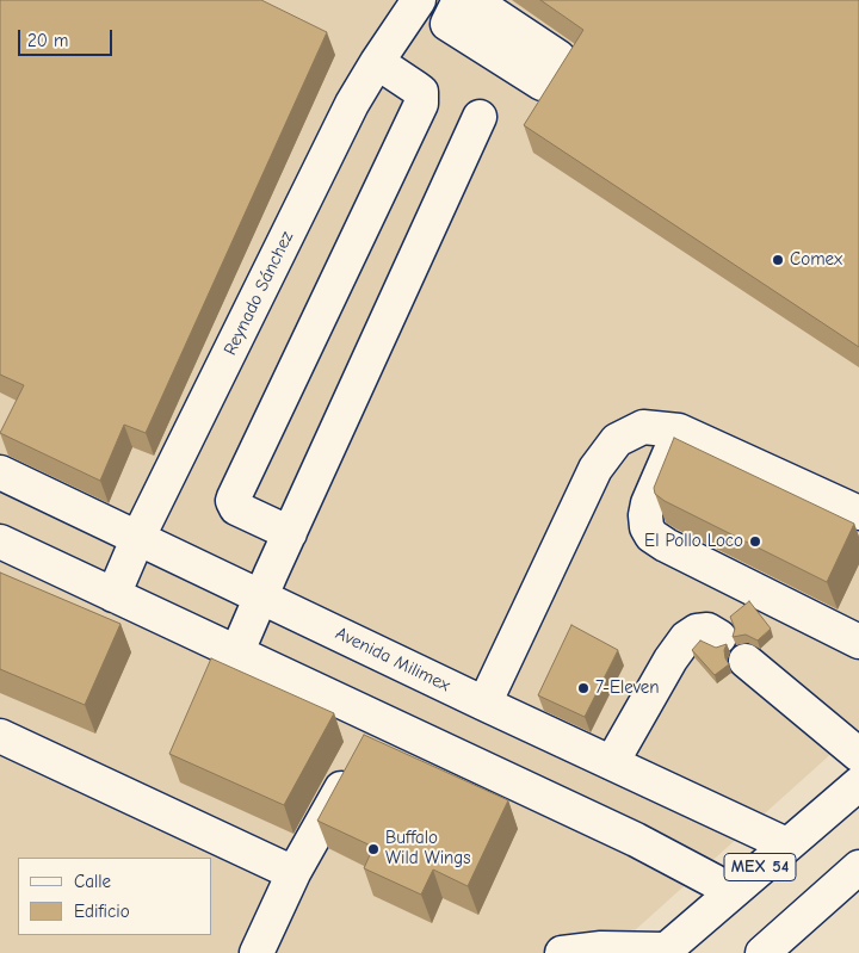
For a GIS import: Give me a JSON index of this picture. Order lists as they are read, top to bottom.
{
  "streets": {
    "main road": ["Reynado Sánchez", "Avenida Milimex", "MEX 54"]
  },
  "crossings": [
    ["Reynado Sánchez", "Avenida Milimex"],
    ["Avenida Milimex", "MEX 54"]
  ],
  "places": [
    "Comex",
    "El Pollo Loco",
    "7-Eleven",
    "Buffalo Wild Wings"
  ],
  "legend": ["Calle", "Edificio"],
  "scale_bar": "20 m"
}
